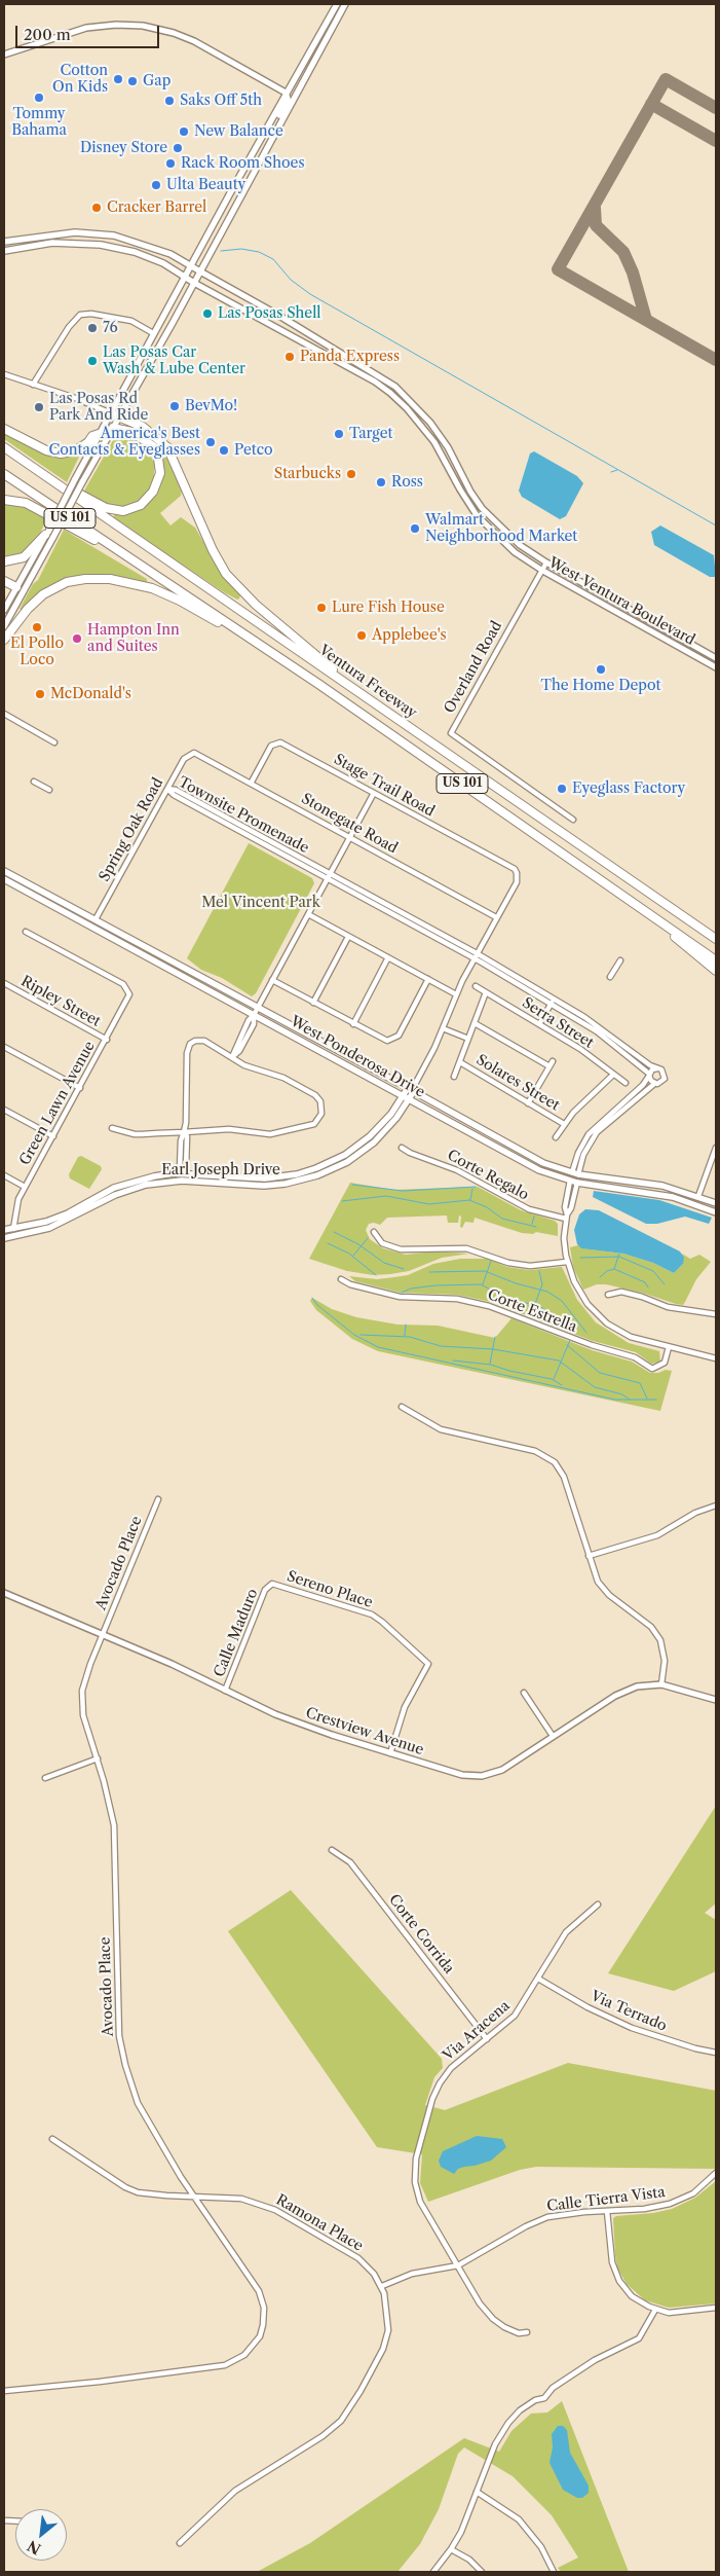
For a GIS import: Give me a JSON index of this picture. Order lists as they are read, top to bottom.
{
  "streets": {
    "highway": ["US 101", "Ventura Freeway"],
    "main road": ["West Ponderosa Drive", "Earl Joseph Drive"],
    "street": [
      "West Ventura Boulevard",
      "Overland Road",
      "Stage Trail Road",
      "Townsite Promenade",
      "Stonegate Road",
      "Spring Oak Road",
      "Ripley Street",
      "Serra Street",
      "Solares Street",
      "Green Lawn Avenue",
      "Corte Regalo",
      "Corte Estrella",
      "Avocado Place",
      "Sereno Place",
      "Calle Maduro",
      "Crestview Avenue",
      "Corte Corrida",
      "Via Terrado",
      "Via Aracena",
      "Calle Tierra Vista",
      "Ramona Place"
    ]
  },
  "crossings": [
    ["West Ventura Boulevard", "Overland Road"],
    ["Stage Trail Road", "Stonegate Road"],
    ["Stage Trail Road", "Earl Joseph Drive"],
    ["Townsite Promenade", "Spring Oak Road"],
    ["Townsite Promenade", "Earl Joseph Drive"],
    ["Stonegate Road", "Spring Oak Road"],
    ["Stonegate Road", "Earl Joseph Drive"],
    ["Spring Oak Road", "West Ponderosa Drive"],
    ["Ripley Street", "Green Lawn Avenue"],
    ["West Ponderosa Drive", "Earl Joseph Drive"],
    ["Green Lawn Avenue", "Earl Joseph Drive"],
    ["Avocado Place", "Crestview Avenue"],
    ["Avocado Place", "Ramona Place"],
    ["Sereno Place", "Calle Maduro"],
    ["Sereno Place", "Crestview Avenue"],
    ["Calle Maduro", "Crestview Avenue"],
    ["Corte Corrida", "Via Aracena"],
    ["Via Terrado", "Via Aracena"],
    ["Via Aracena", "Calle Tierra Vista"],
    ["Calle Tierra Vista", "Ramona Place"]
  ],
  "parks": ["Mel Vincent Park"],
  "places": [
    "Cotton On Kids",
    "Gap",
    "Tommy Bahama",
    "Saks Off 5th",
    "New Balance",
    "Disney Store",
    "Rack Room Shoes",
    "Ulta Beauty",
    "Cracker Barrel",
    "Las Posas Shell",
    "76",
    "Panda Express",
    "Las Posas Car Wash & Lube Center",
    "BevMo!",
    "Las Posas Rd Park And Ride",
    "Target",
    "America's Best Contacts & Eyeglasses",
    "Petco",
    "Starbucks",
    "Ross",
    "Walmart Neighborhood Market",
    "Lure Fish House",
    "El Pollo Loco",
    "Applebee's",
    "Hampton Inn and Suites",
    "The Home Depot",
    "McDonald's",
    "Eyeglass Factory"
  ],
  "scale_bar": "200 m",
  "north": "bottom left"
}
